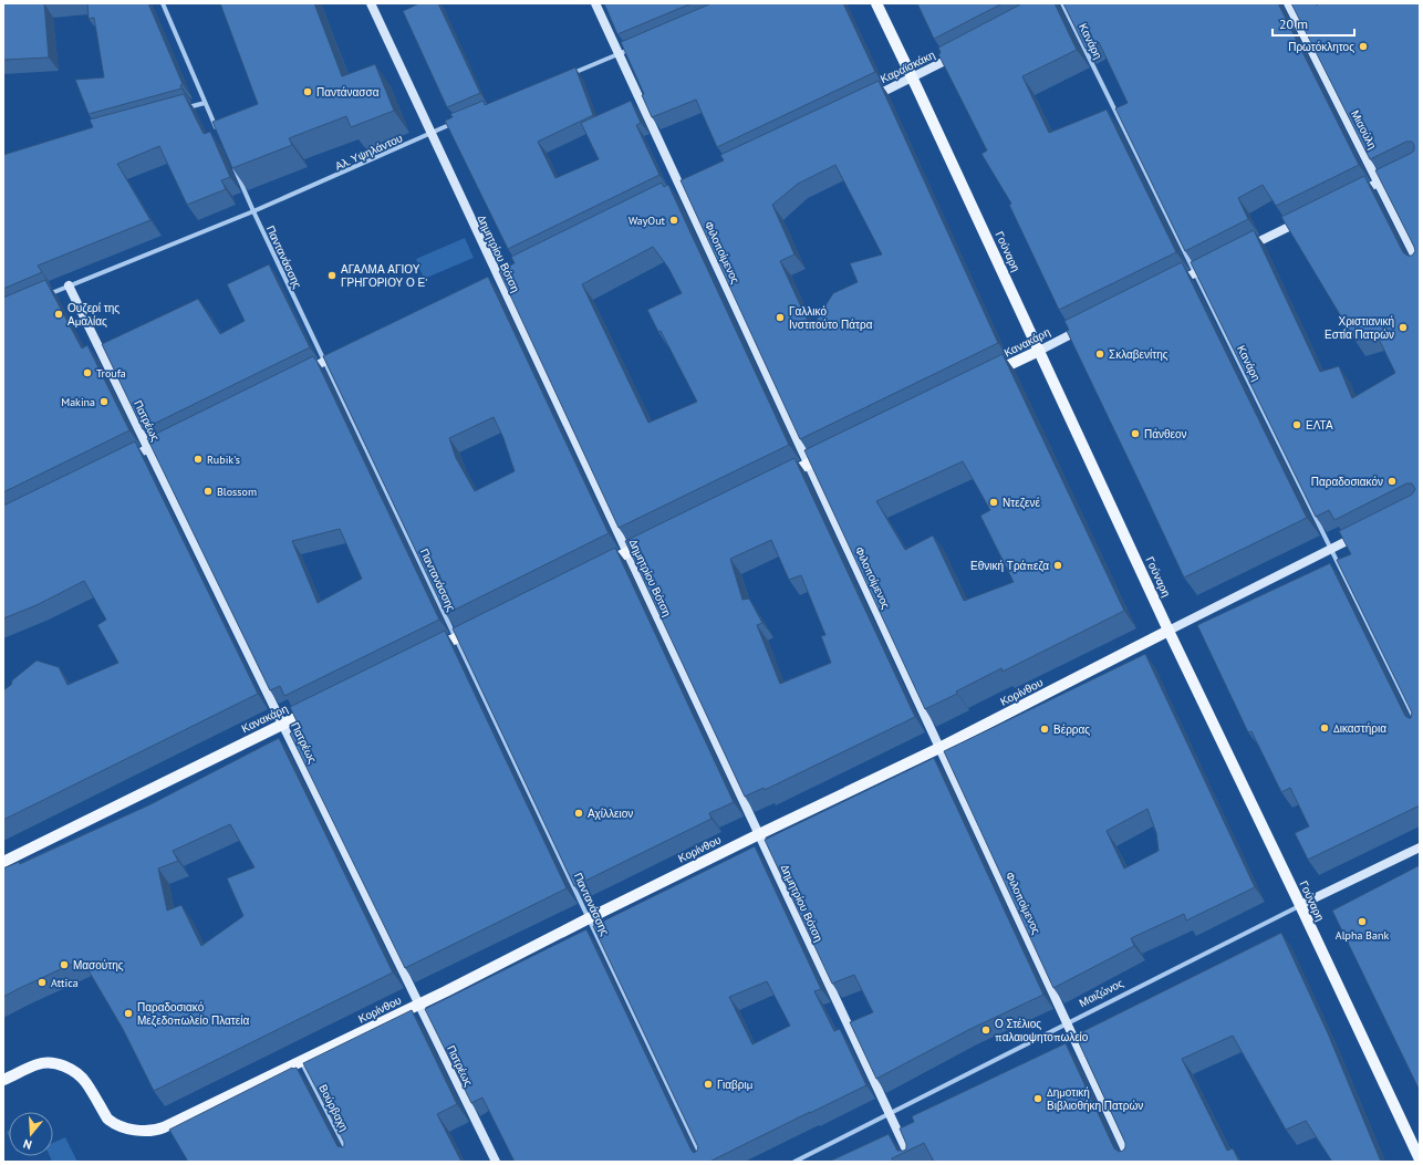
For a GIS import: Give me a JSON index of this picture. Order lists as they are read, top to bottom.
{
  "streets": {
    "main road": ["Γούναρη", "Κανακάρη", "Κορίνθου"],
    "street": [
      "Κανάρη",
      "Καραϊσκάκη",
      "Μιαούλη",
      "Αλ. Υψηλάντου",
      "Φιλοποίμενος",
      "Δημητρίου Βότση",
      "Παντανάσσης",
      "Πατρέως",
      "Μαιζώνος",
      "Βούρβαχη"
    ]
  },
  "crossings": [
    ["Κανάρη", "Κορίνθου"],
    ["Καραϊσκάκη", "Γούναρη"],
    ["Αλ. Υψηλάντου", "Δημητρίου Βότση"],
    ["Αλ. Υψηλάντου", "Παντανάσσης"],
    ["Αλ. Υψηλάντου", "Πατρέως"],
    ["Γούναρη", "Κανακάρη"],
    ["Γούναρη", "Κορίνθου"],
    ["Γούναρη", "Μαιζώνος"],
    ["Φιλοποίμενος", "Κορίνθου"],
    ["Φιλοποίμενος", "Μαιζώνος"],
    ["Δημητρίου Βότση", "Κορίνθου"],
    ["Δημητρίου Βότση", "Μαιζώνος"],
    ["Παντανάσσης", "Κορίνθου"],
    ["Κανακάρη", "Πατρέως"],
    ["Πατρέως", "Κορίνθου"],
    ["Κορίνθου", "Βούρβαχη"]
  ],
  "places": [
    "Πρωτόκλητος",
    "Παντάνασσα",
    "WayOut",
    "ΑΓΑΛΜΑ ΑΓΙΟΥ ΓΡΗΓΟΡΙΟΥ Ο Ε'",
    "Ουζερί της Αμαλίας",
    "Γαλλικό Ινστιτούτο Πάτρα",
    "Χριστιανική Εστία Πατρών",
    "Σκλαβενίτης",
    "Troufa",
    "Makina",
    "ΕΛΤΑ",
    "Πάνθεον",
    "Rubik's",
    "Παραδοσιακόν",
    "Blossom",
    "Ντεζενέ",
    "Εθνική Τράπεζα",
    "Δικαστήρια",
    "Βέρρας",
    "Αχίλλειον",
    "Alpha Bank",
    "Μασούτης",
    "Attica",
    "Παραδοσιακό Μεζεδοπωλείο Πλατεία",
    "Ο Στέλιος παλαιοψητοπωλείο",
    "Γιαβριμ",
    "Δημοτική Βιβλιοθήκη Πατρών"
  ],
  "scale_bar": "20 m",
  "north": "bottom"
}
